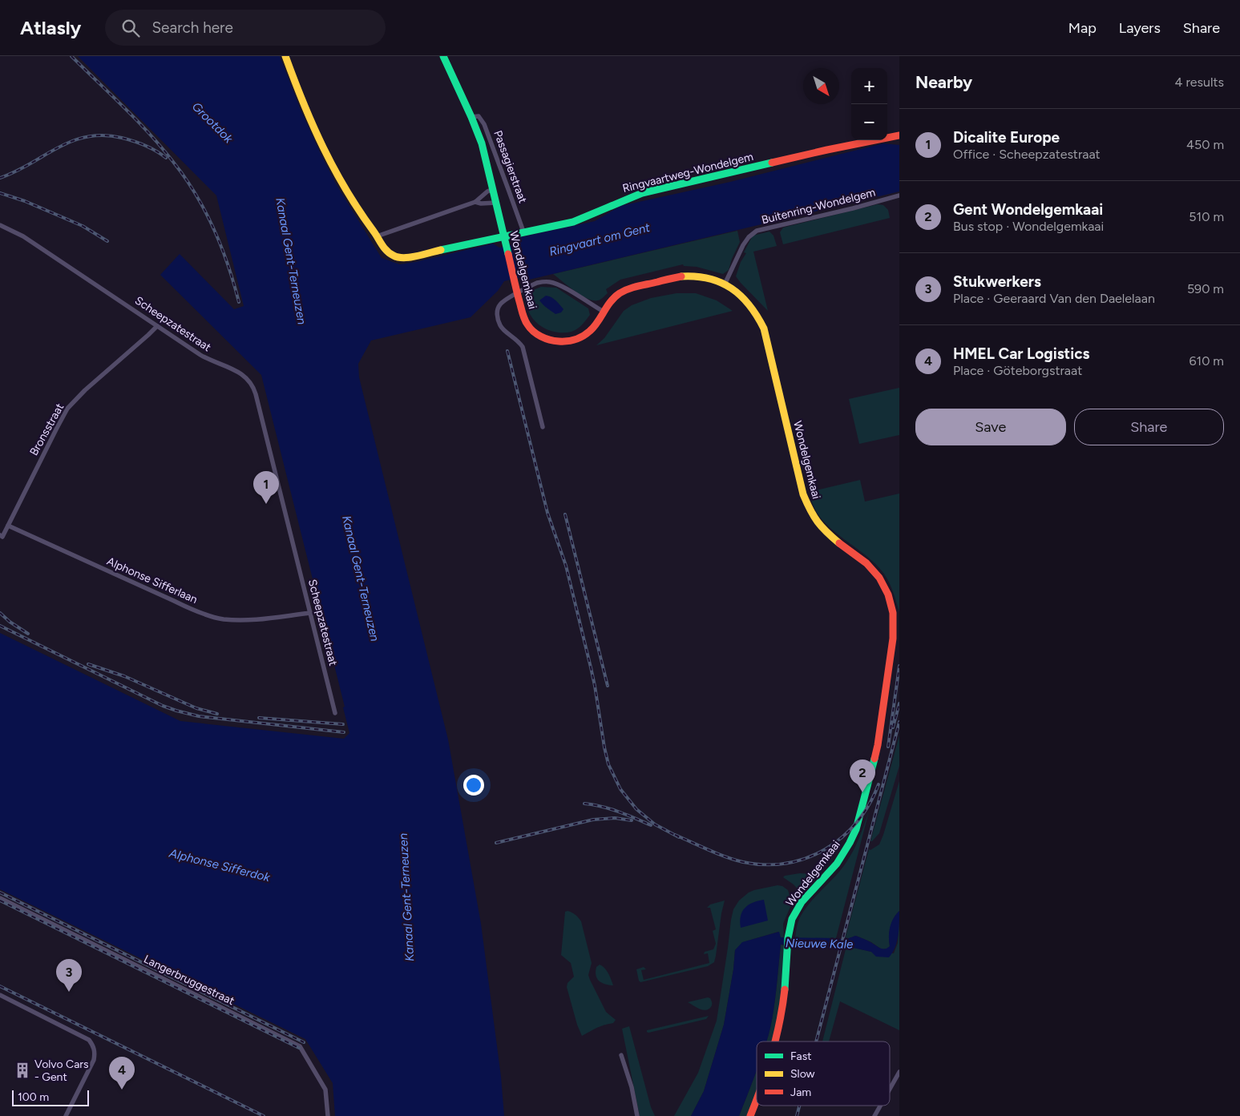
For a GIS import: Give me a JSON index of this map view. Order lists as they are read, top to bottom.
{
  "streets": {
    "main road": ["Ringvaartweg-Wondelgem", "Wondelgemkaai"],
    "street": [
      "Passagierstraat",
      "Buitenring-Wondelgem",
      "Scheepzatestraat",
      "Bronsstraat",
      "Alphonse Sifferlaan",
      "Langerbruggestraat"
    ]
  },
  "crossings": [
    ["Passagierstraat", "Ringvaartweg-Wondelgem"],
    ["Passagierstraat", "Wondelgemkaai"],
    ["Buitenring-Wondelgem", "Wondelgemkaai"],
    ["Scheepzatestraat", "Bronsstraat"],
    ["Scheepzatestraat", "Alphonse Sifferlaan"],
    ["Bronsstraat", "Alphonse Sifferlaan"]
  ],
  "water": [
    "Grootdok",
    "Ringvaart om Gent",
    "Kanaal Gent-Terneuzen",
    "Alphonse Sifferdok",
    "Nieuwe Kale"
  ],
  "places": {
    "building": ["Volvo Cars - Gent"]
  },
  "legend": ["Fast", "Slow", "Jam"],
  "scale_bar": "100 m",
  "north": "bottom right",
  "page": {
    "header": "Atlasly",
    "search": "Search here",
    "nav": ["Map", "Layers", "Share"],
    "heading": ["Nearby", "4 results"],
    "map_buttons": ["+", "−"],
    "list": [
      {
        "mark": "1",
        "name": "Dicalite Europe",
        "note": "Office · Scheepzatestraat",
        "value": "450 m"
      },
      {
        "mark": "2",
        "name": "Gent Wondelgemkaai",
        "note": "Bus stop · Wondelgemkaai",
        "value": "510 m"
      },
      {
        "mark": "3",
        "name": "Stukwerkers",
        "note": "Place · Geeraard Van den Daelelaan",
        "value": "590 m"
      },
      {
        "mark": "4",
        "name": "HMEL Car Logistics",
        "note": "Place · Göteborgstraat",
        "value": "610 m"
      }
    ],
    "buttons": ["Save", "Share"],
    "pins": [
      "1",
      "2",
      "3",
      "4"
    ],
    "scale": "100 m"
  }
}
